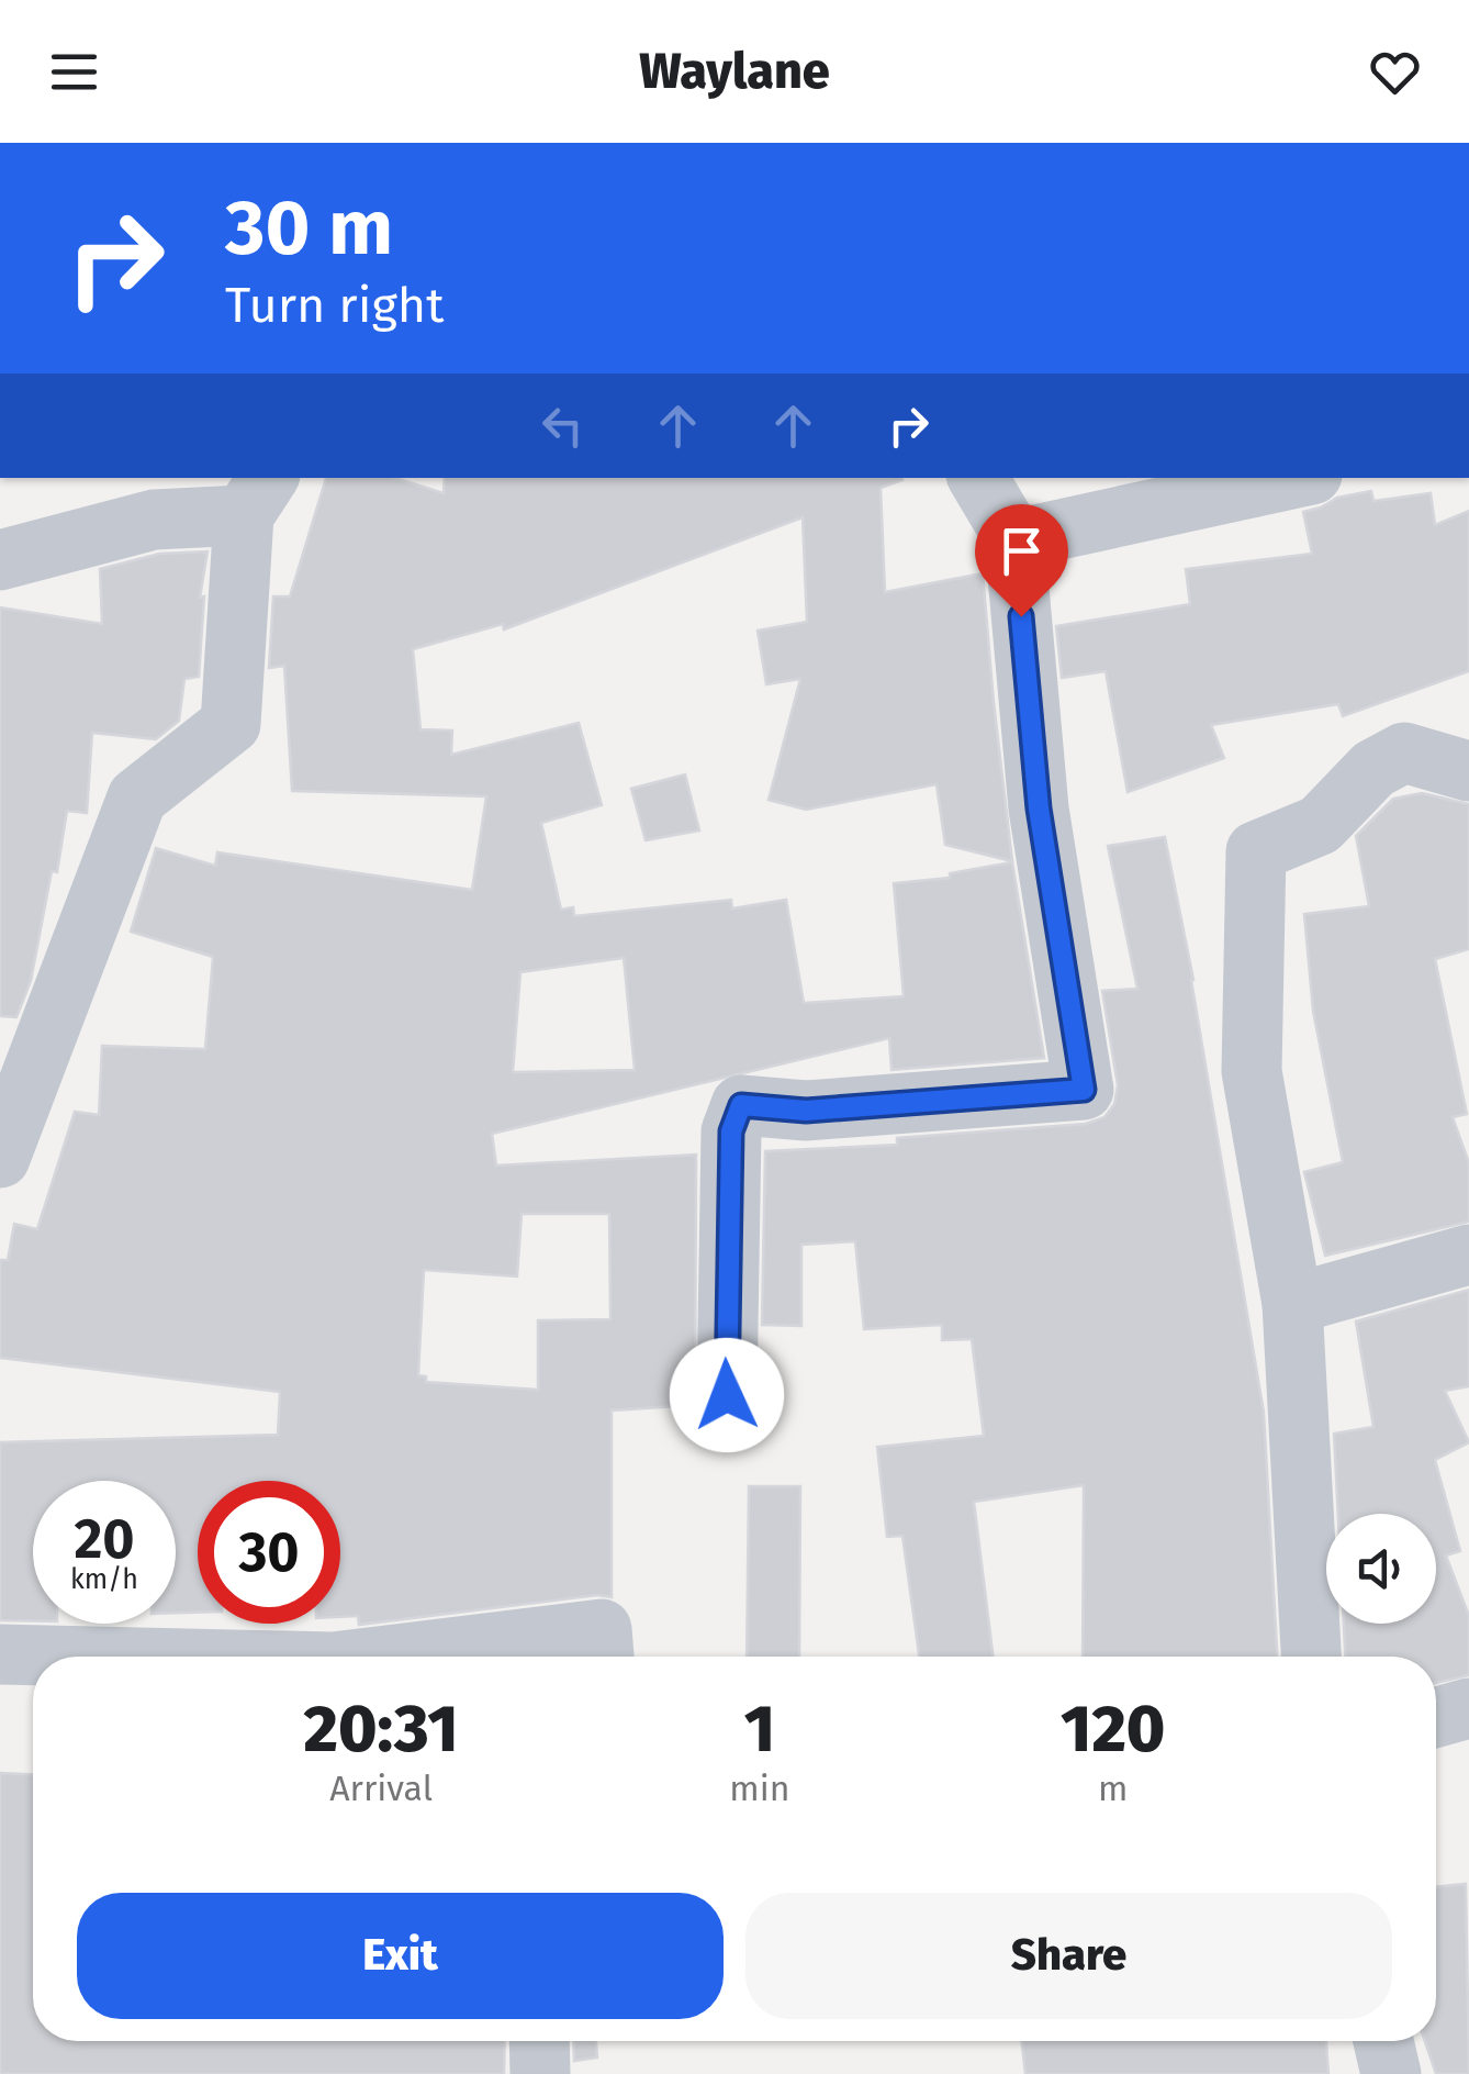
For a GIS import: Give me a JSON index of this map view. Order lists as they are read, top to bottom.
{
  "page": {
    "header": "Waylane",
    "turn": ["30 m", "Turn right"],
    "speed": "20 km/h",
    "limit": "30",
    "eta": [
      "20:31",
      "Arrival",
      "1",
      "min",
      "120",
      "m"
    ],
    "buttons": ["Exit", "Share"]
  }
}
